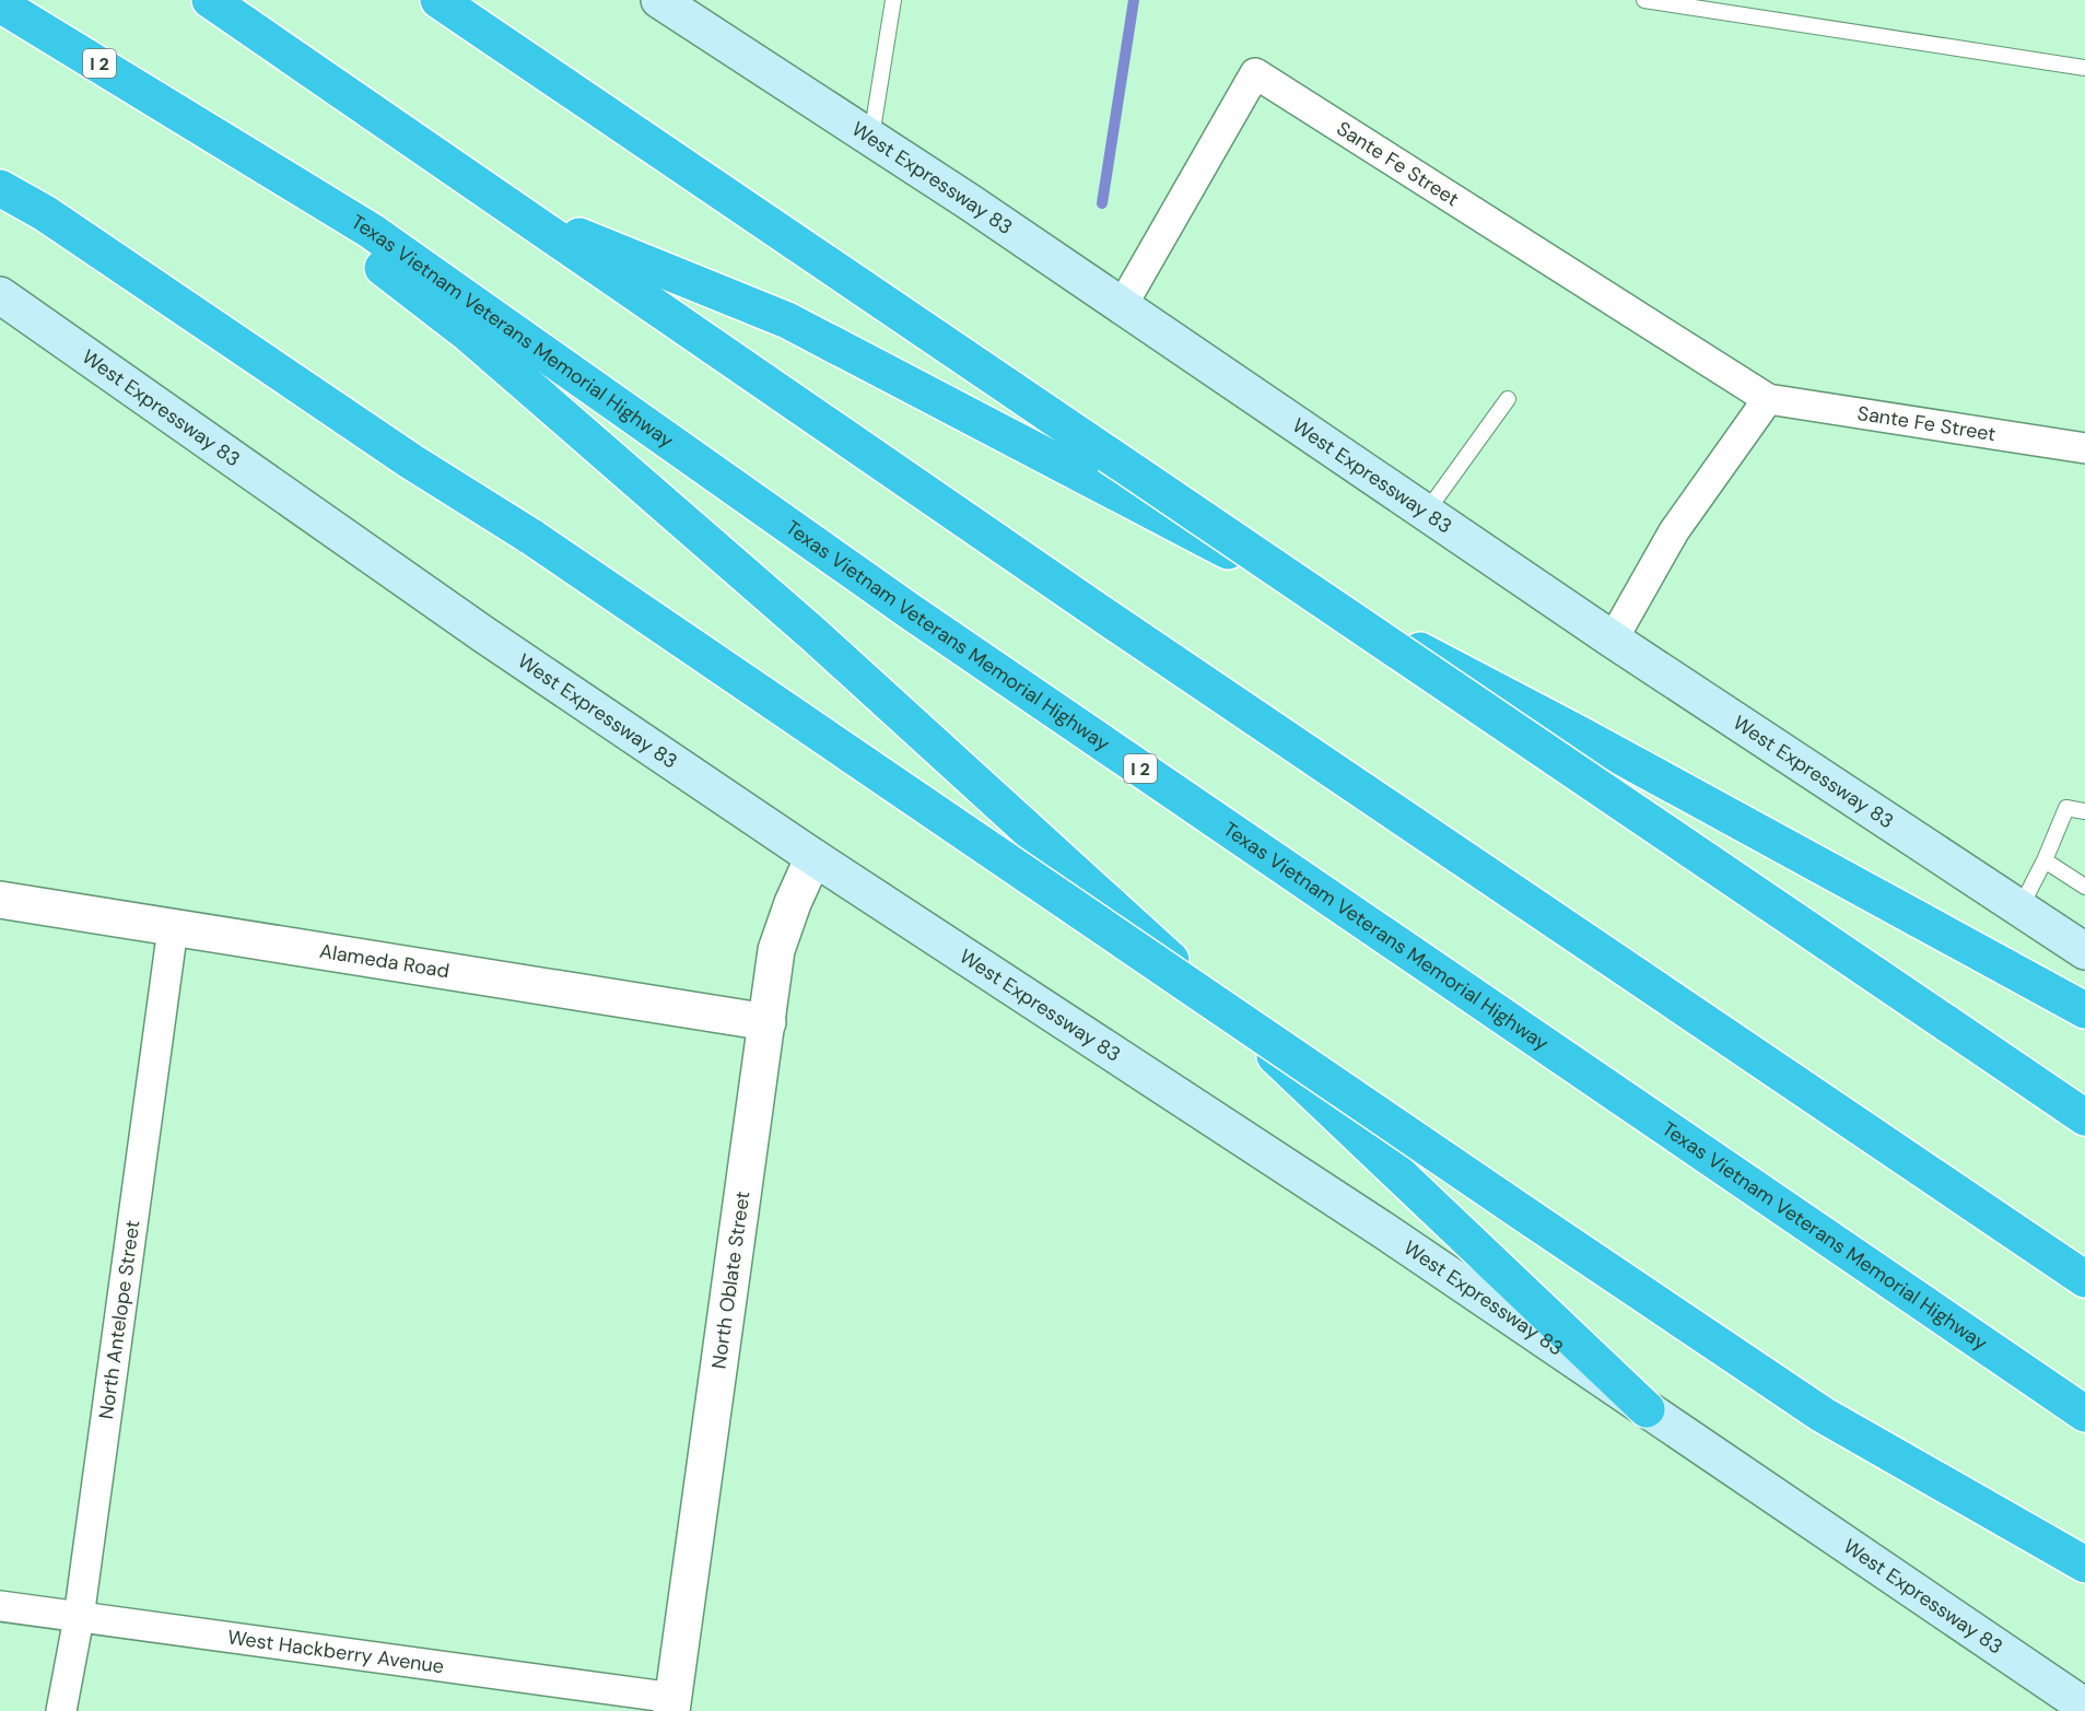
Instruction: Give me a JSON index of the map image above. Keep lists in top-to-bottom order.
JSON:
{
  "streets": {
    "highway": ["I 2", "Texas Vietnam Veterans Memorial Highway"],
    "main road": ["West Expressway 83"],
    "street": [
      "Sante Fe Street",
      "Alameda Road",
      "North Oblate Street",
      "North Antelope Street",
      "West Hackberry Avenue"
    ]
  },
  "crossings": [
    ["Sante Fe Street", "West Expressway 83"],
    ["West Expressway 83", "North Oblate Street"],
    ["Alameda Road", "North Oblate Street"],
    ["Alameda Road", "North Antelope Street"],
    ["North Oblate Street", "West Hackberry Avenue"],
    ["North Antelope Street", "West Hackberry Avenue"]
  ]
}
